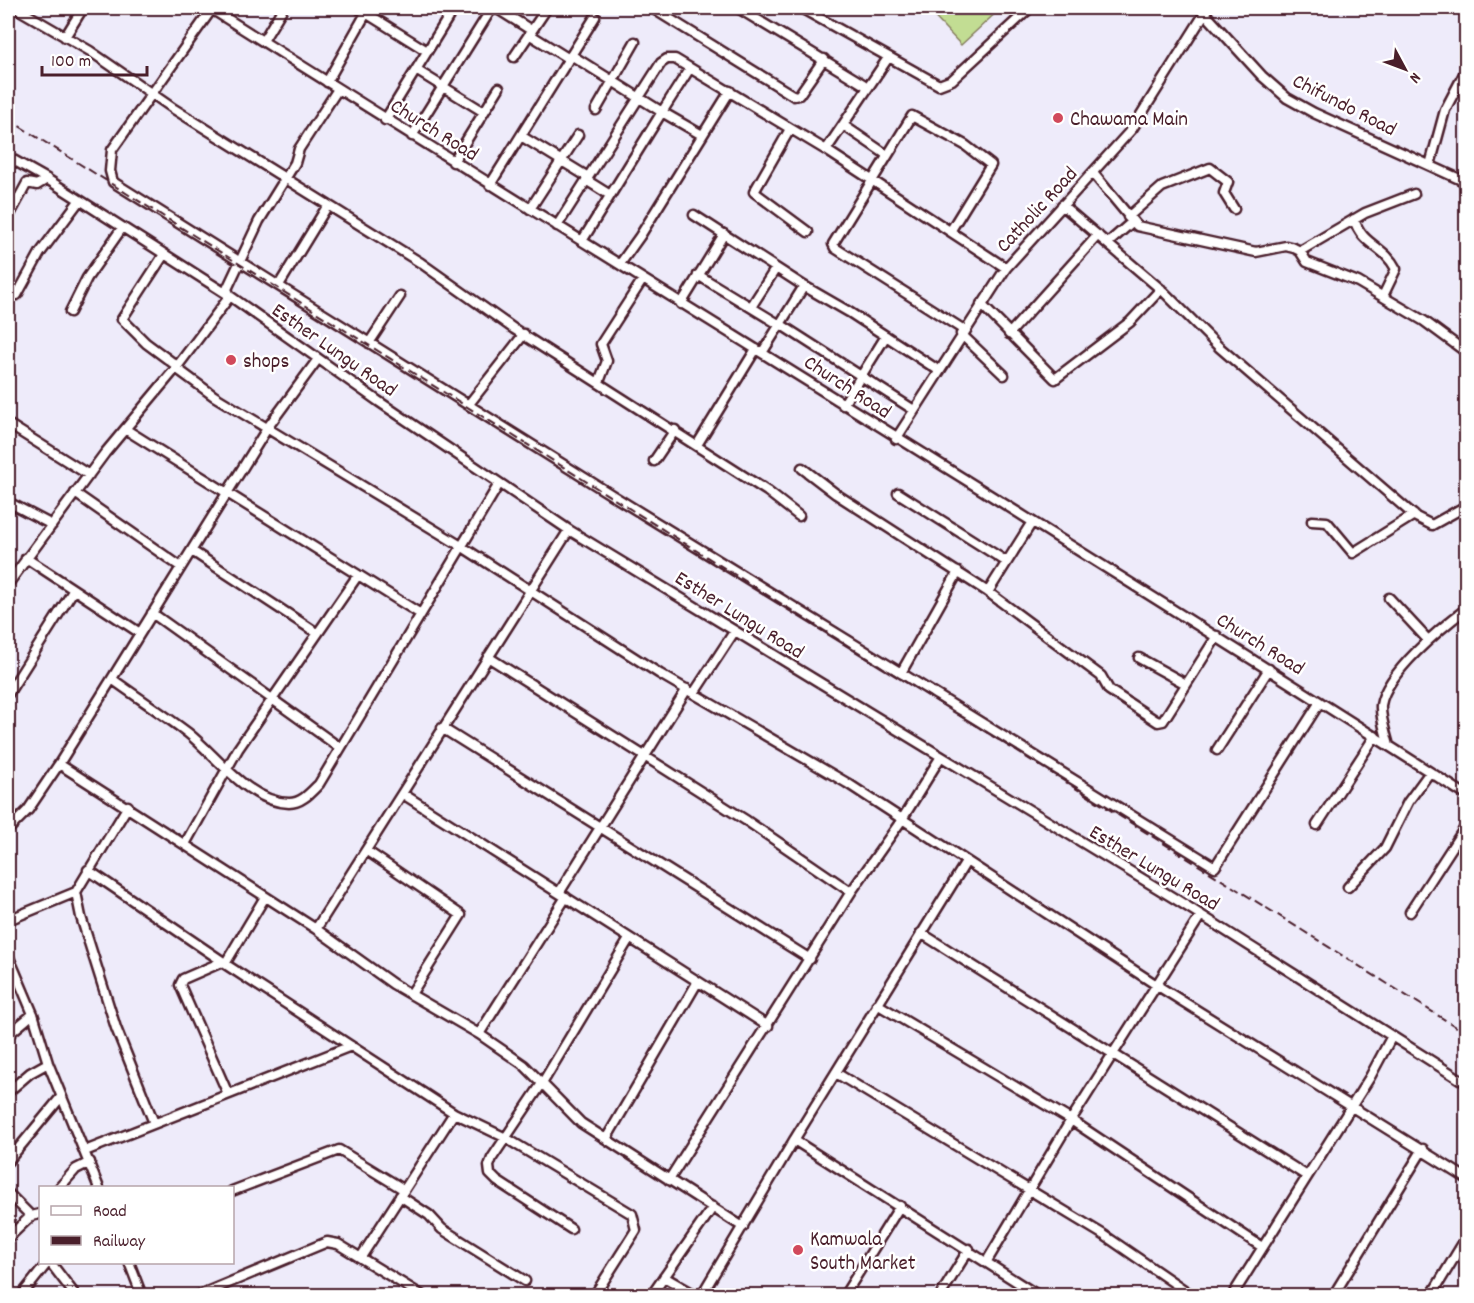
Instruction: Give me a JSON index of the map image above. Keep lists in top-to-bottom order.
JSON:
{
  "streets": {
    "street": [
      "Chifundo Road",
      "Church Road",
      "Catholic Road",
      "Esther Lungu Road"
    ]
  },
  "crossings": [
    ["Chifundo Road", "Catholic Road"],
    ["Church Road", "Catholic Road"]
  ],
  "places": ["Chawama Main", "shops", "Kamwala South Market"],
  "legend": ["Road", "Railway"],
  "scale_bar": "100 m",
  "north": "bottom right"
}
